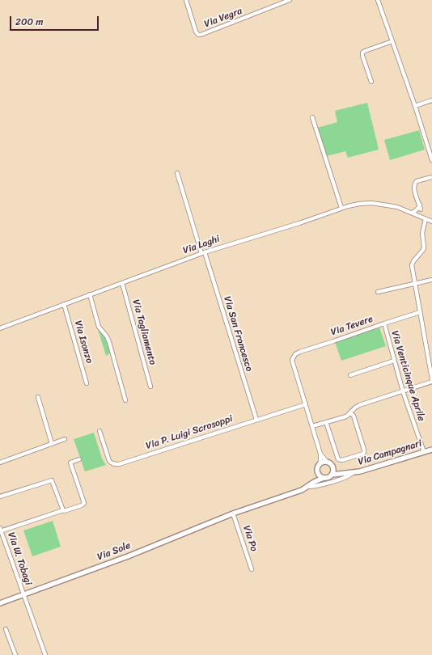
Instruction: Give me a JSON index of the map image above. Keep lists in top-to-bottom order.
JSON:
{
  "streets": {
    "main road": ["Via Campagnari", "Via Sole"],
    "street": [
      "Via Vegra",
      "Via Laghi",
      "Via Tevere",
      "Via Tagliamento",
      "Via San Francesco",
      "Via Isonzo",
      "Via Venticinque Aprile",
      "Via P. Luigi Scrosoppi",
      "Via Po",
      "Via W. Tobagi"
    ]
  },
  "crossings": [
    ["Via Laghi", "Via Tagliamento"],
    ["Via Laghi", "Via San Francesco"],
    ["Via Laghi", "Via Isonzo"],
    ["Via Tevere", "Via Venticinque Aprile"],
    ["Via Tevere", "Via P. Luigi Scrosoppi"],
    ["Via San Francesco", "Via P. Luigi Scrosoppi"],
    ["Via Venticinque Aprile", "Via Campagnari"],
    ["Via Campagnari", "Via Po"],
    ["Via Campagnari", "Via Sole"],
    ["Via Po", "Via Sole"],
    ["Via Sole", "Via W. Tobagi"]
  ],
  "scale_bar": "200 m"
}
